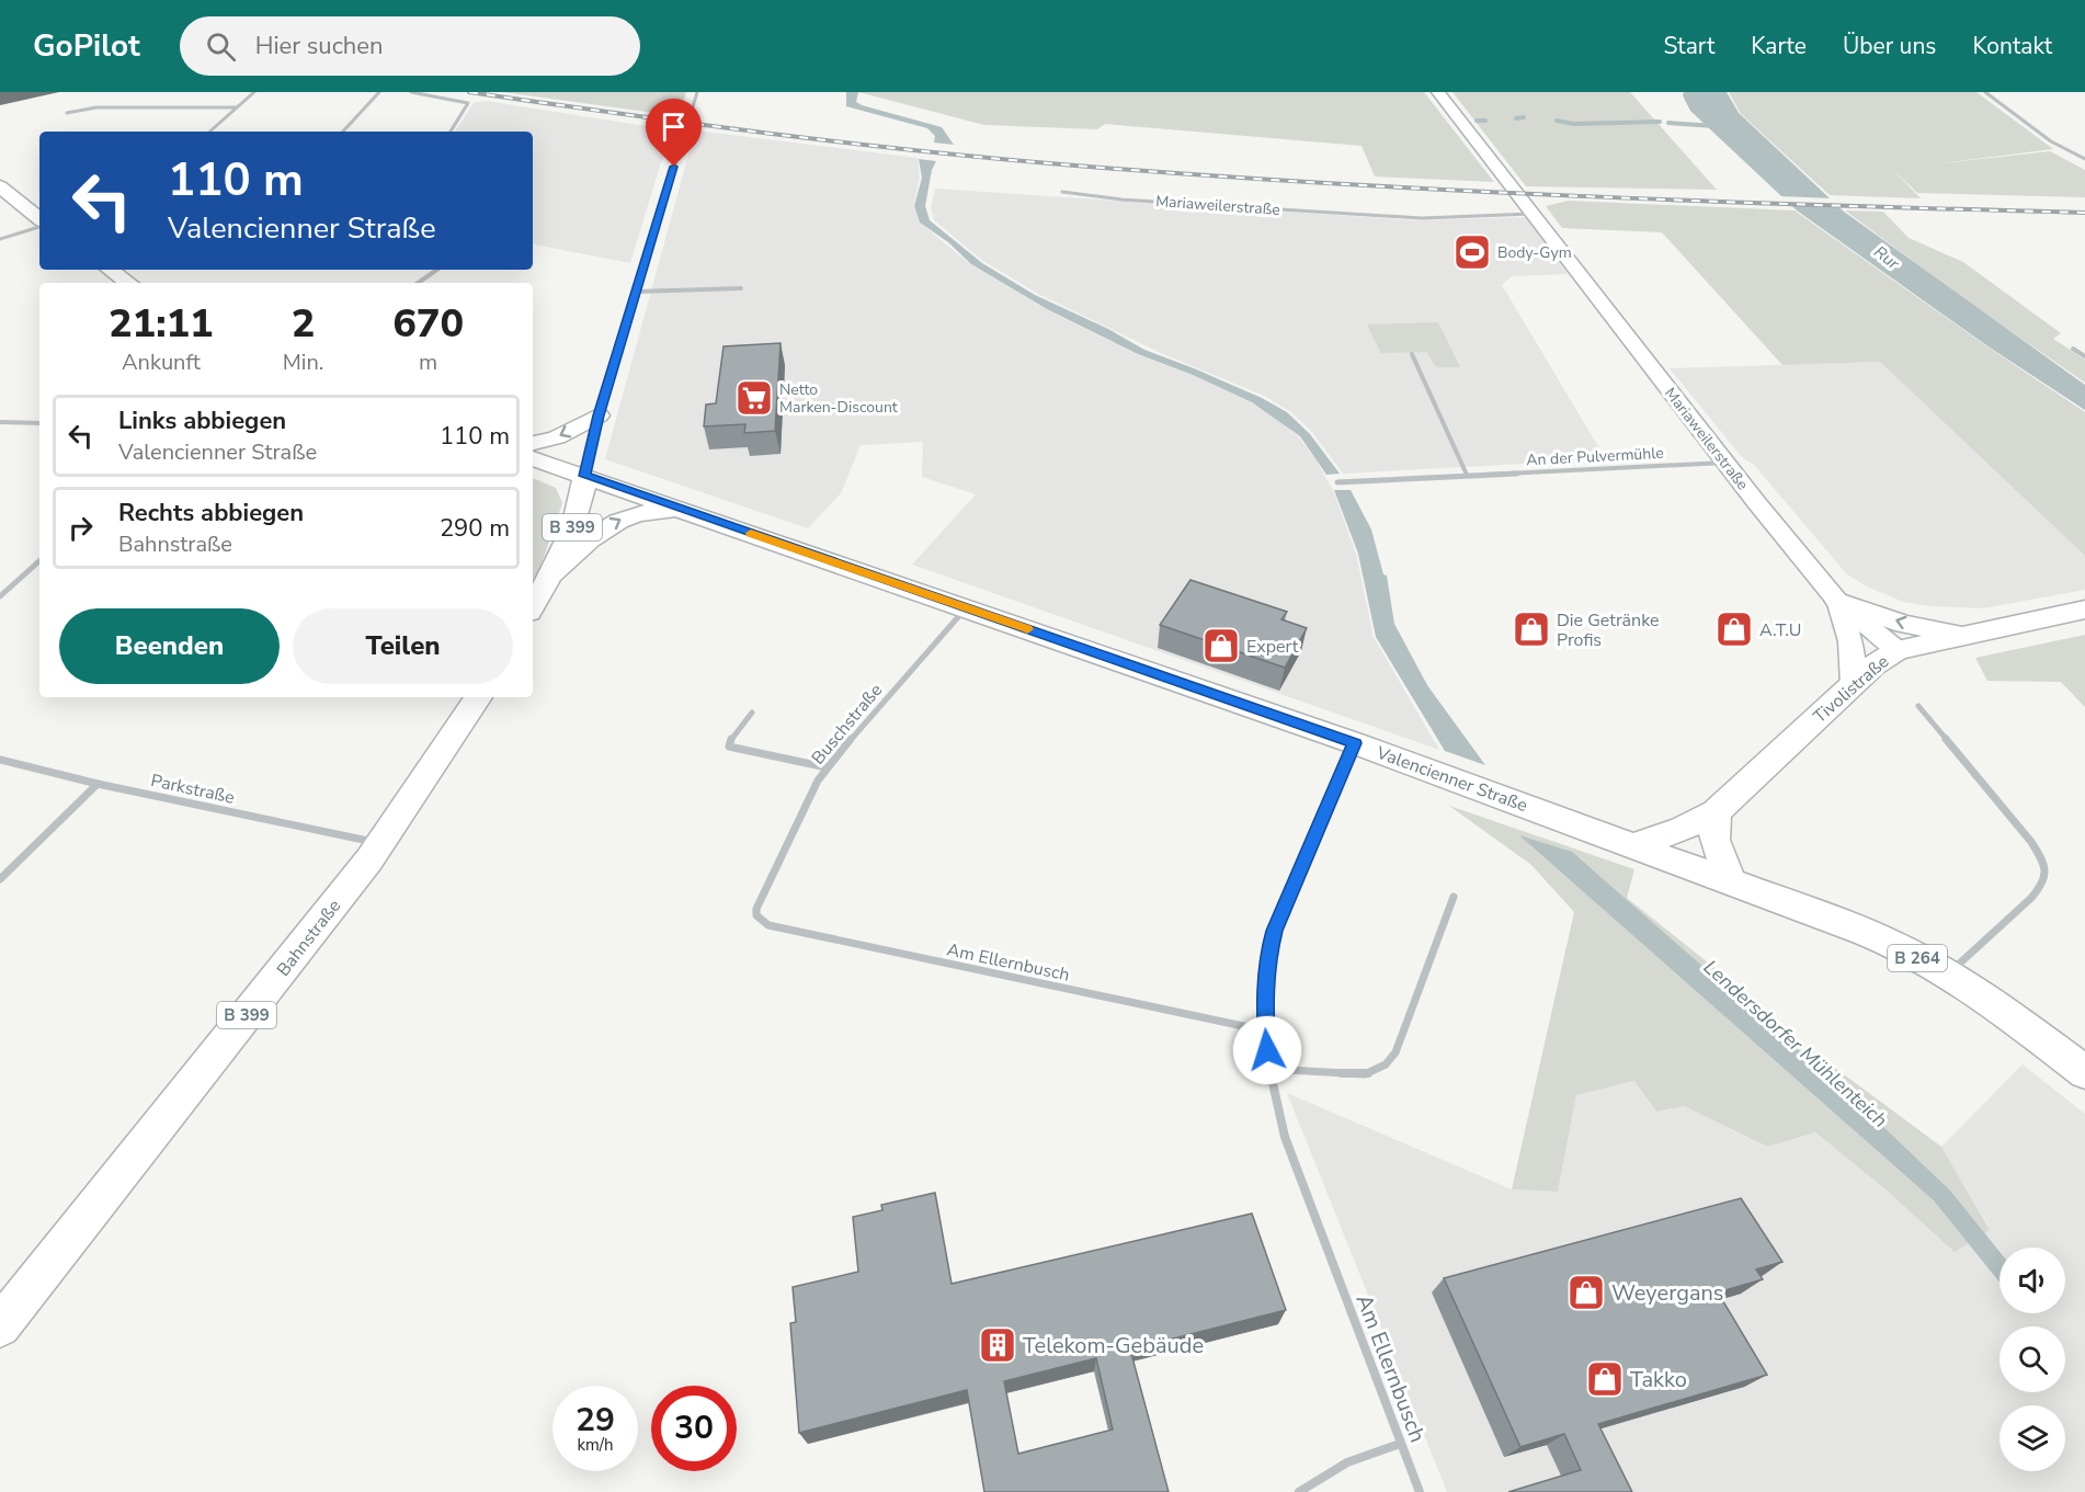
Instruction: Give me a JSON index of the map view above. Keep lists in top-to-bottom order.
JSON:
{
  "streets": {
    "main road": [
      "Mariaweilerstraße",
      "B 399",
      "Tivolistraße",
      "Valencienner Straße",
      "Bahnstraße",
      "B 264"
    ],
    "street": [
      "An der Pulvermühle",
      "Buschstraße",
      "Parkstraße",
      "Am Ellernbusch"
    ]
  },
  "crossings": [
    ["Mariaweilerstraße", "An der Pulvermühle"],
    ["Mariaweilerstraße", "Tivolistraße"],
    ["B 399", "Valencienner Straße"],
    ["Tivolistraße", "Valencienner Straße"],
    ["Buschstraße", "Valencienner Straße"],
    ["Buschstraße", "Am Ellernbusch"],
    ["Valencienner Straße", "Am Ellernbusch"],
    ["Parkstraße", "Bahnstraße"]
  ],
  "water": ["Rur", "Lendersdorfer Mühlenteich"],
  "places": {
    "sports": ["Body-Gym"],
    "supermarket": ["Netto Marken-Discount"],
    "shop": [
      "Die Getränke Profis",
      "A.T.U",
      "Expert",
      "Weyergans",
      "Takko"
    ],
    "building": ["Telekom-Gebäude"]
  },
  "page": {
    "header": "GoPilot",
    "search": "Hier suchen",
    "nav": [
      "Start",
      "Karte",
      "Über uns",
      "Kontakt"
    ],
    "turn": ["110 m", "Valencienner Straße"],
    "eta": [
      "21:11",
      "Ankunft",
      "2",
      "Min.",
      "670",
      "m"
    ],
    "list": [
      {
        "name": "Links abbiegen",
        "note": "Valencienner Straße",
        "value": "110 m"
      },
      {
        "name": "Rechts abbiegen",
        "note": "Bahnstraße",
        "value": "290 m"
      }
    ],
    "buttons": ["Beenden", "Teilen"],
    "speed": "29 km/h",
    "limit": "30"
  }
}
